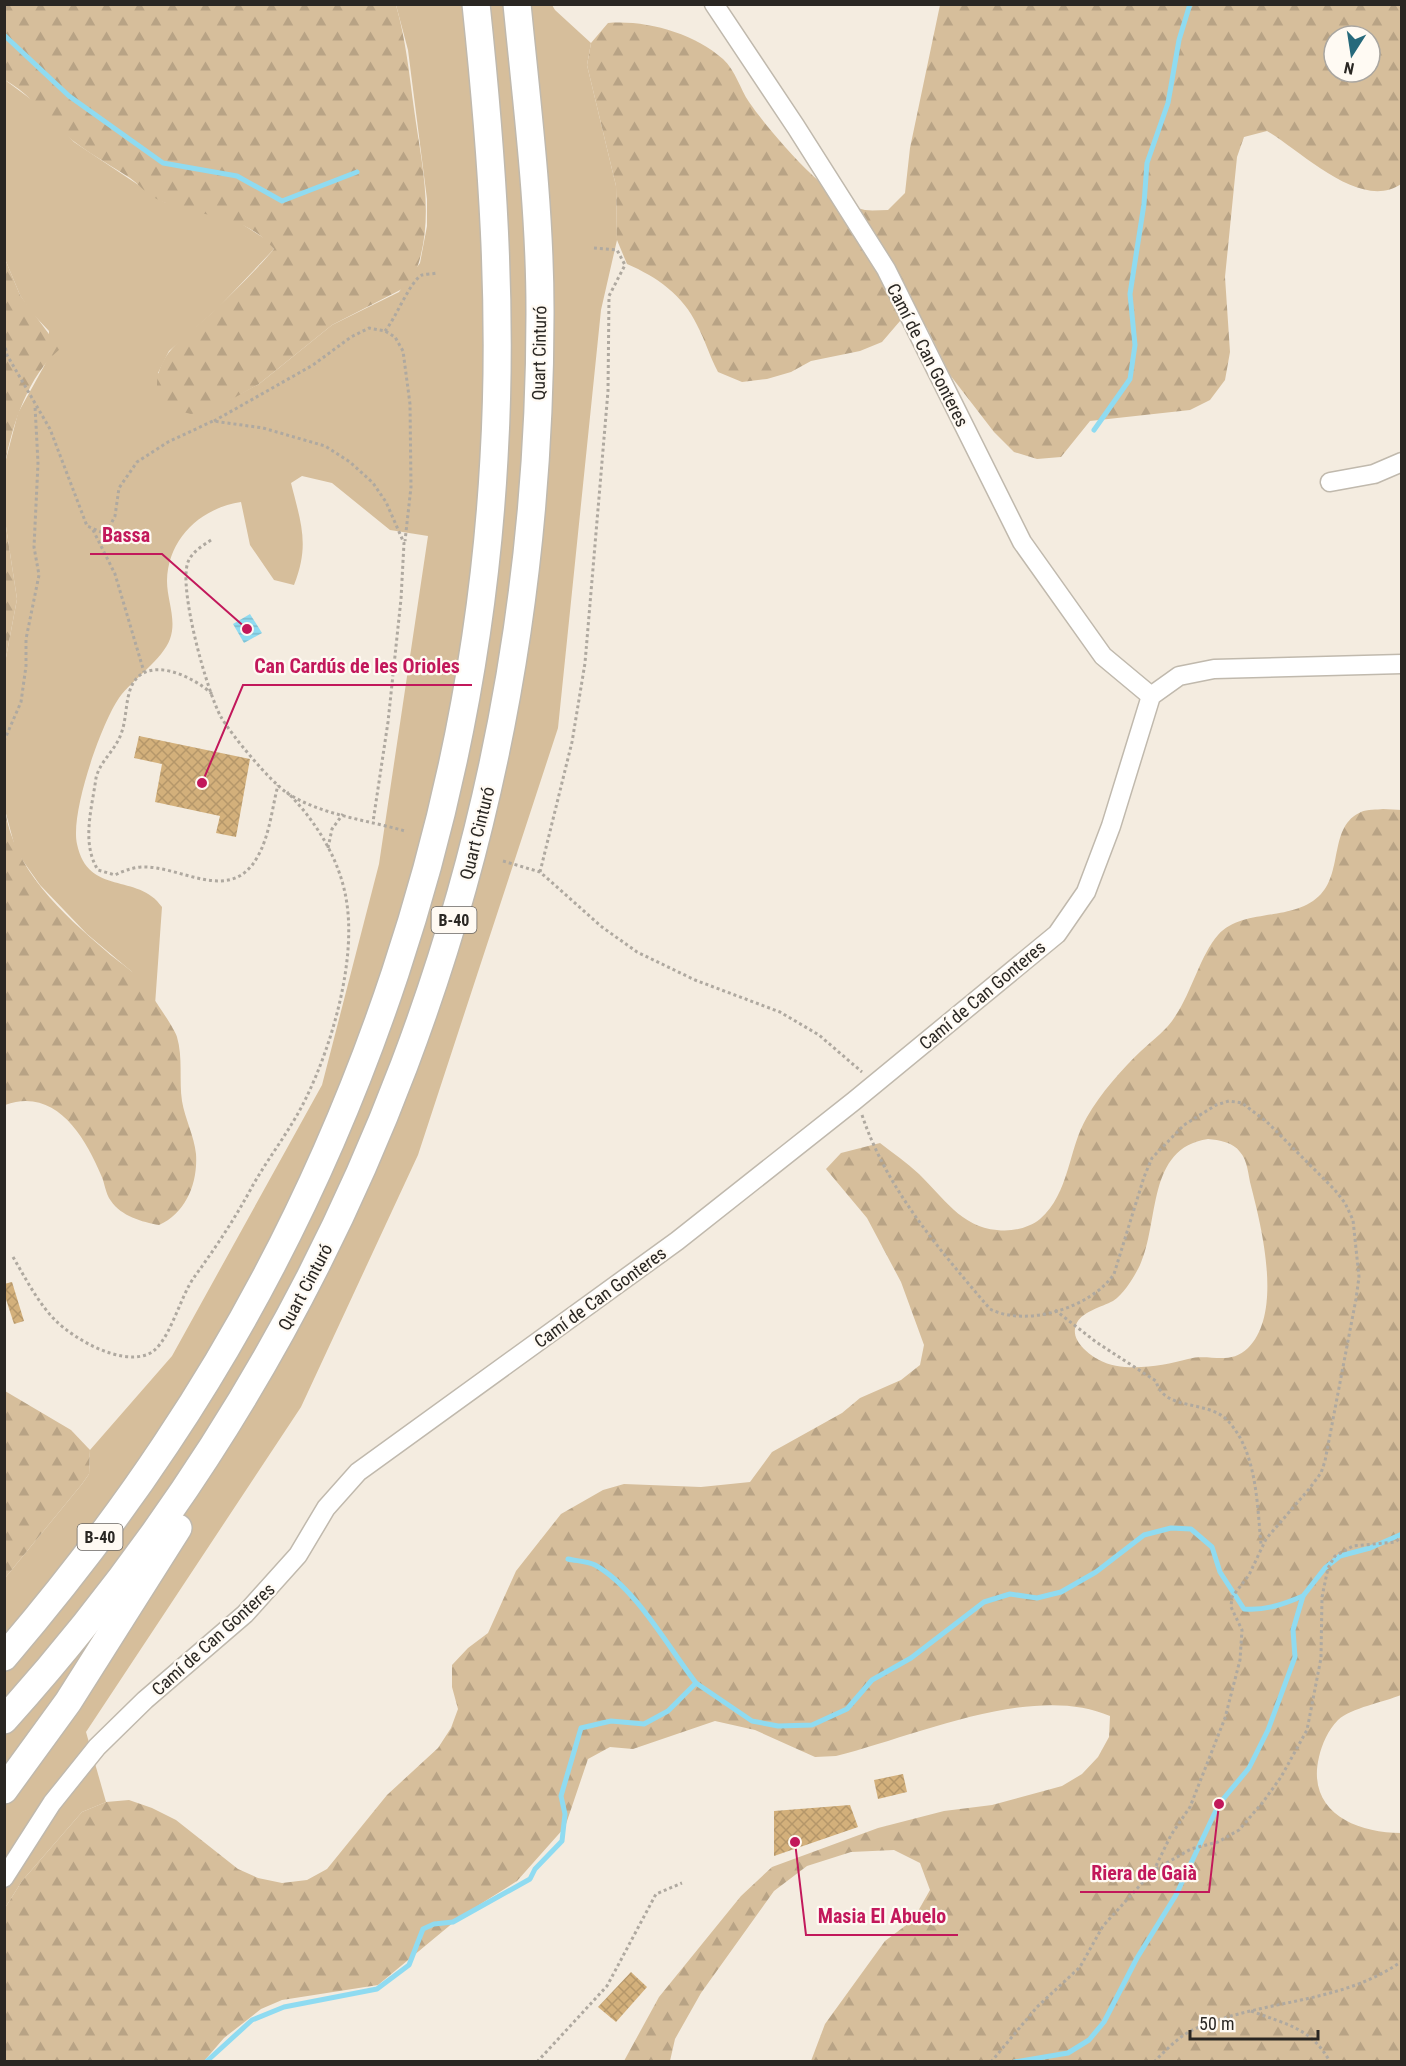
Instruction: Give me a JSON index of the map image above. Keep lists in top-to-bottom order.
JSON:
{
  "streets": {
    "highway": ["Quart Cinturó", "B-40"],
    "street": ["Camí de Can Gonteres"]
  },
  "places": [
    "Bassa",
    "Can Cardús de les Orioles",
    "Riera de Gaià",
    "Masia El Abuelo"
  ],
  "scale_bar": "50 m",
  "north": "bottom"
}
